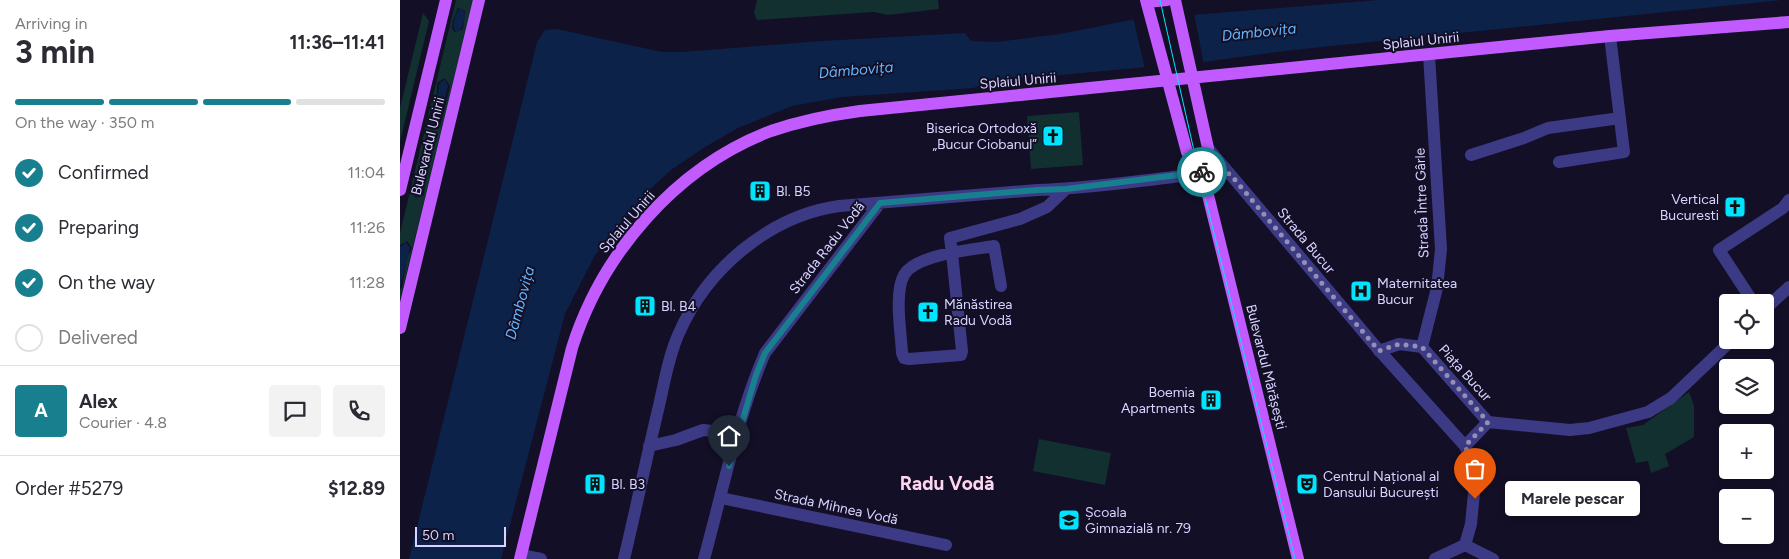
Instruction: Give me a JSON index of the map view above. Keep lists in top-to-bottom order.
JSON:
{
  "streets": {
    "main road": ["Splaiul Unirii", "Bulevardul Unirii", "Bulevardul Mărășești"],
    "street": [
      "Strada Între Gârle",
      "Strada Bucur",
      "Strada Radu Vodă",
      "Piața Bucur",
      "Strada Mihnea Vodă"
    ]
  },
  "crossings": [
    ["Splaiul Unirii", "Strada Între Gârle"],
    ["Splaiul Unirii", "Bulevardul Mărășești"],
    ["Strada Între Gârle", "Piața Bucur"],
    ["Strada Bucur", "Bulevardul Mărășești"],
    ["Strada Bucur", "Piața Bucur"],
    ["Strada Radu Vodă", "Bulevardul Mărășești"],
    ["Strada Radu Vodă", "Strada Mihnea Vodă"]
  ],
  "districts": ["Radu Vodă"],
  "water": ["Dâmbovița"],
  "places": {
    "church": ["Biserica Ortodoxă „Bucur Ciobanul”", "Vertical Bucuresti", "Mănăstirea Radu Vodă"],
    "building": [
      "Bl. B5",
      "Bl. B4",
      "Boemia Apartments",
      "Bl. B3"
    ],
    "hospital": ["Maternitatea Bucur"],
    "theatre": ["Centrul Național al Dansului București"],
    "other": ["Marele pescar"],
    "school or university": ["Școala Gimnazială nr. 79"]
  },
  "scale_bar": "50 m",
  "page": {
    "heading": ["3 min", "Arriving in", "11:36–11:41"],
    "panel": [
      "Alex",
      "Courier · 4.8",
      "Order #5279",
      "$12.89"
    ],
    "bar": "On the way · 350 m",
    "list": [
      ["Confirmed", "11:04"],
      ["Preparing", "11:26"],
      ["On the way", "11:28"],
      "Delivered"
    ],
    "map_buttons": ["+", "−"],
    "round": "A",
    "bubble": "Marele pescar",
    "scale": "50 m"
  }
}
